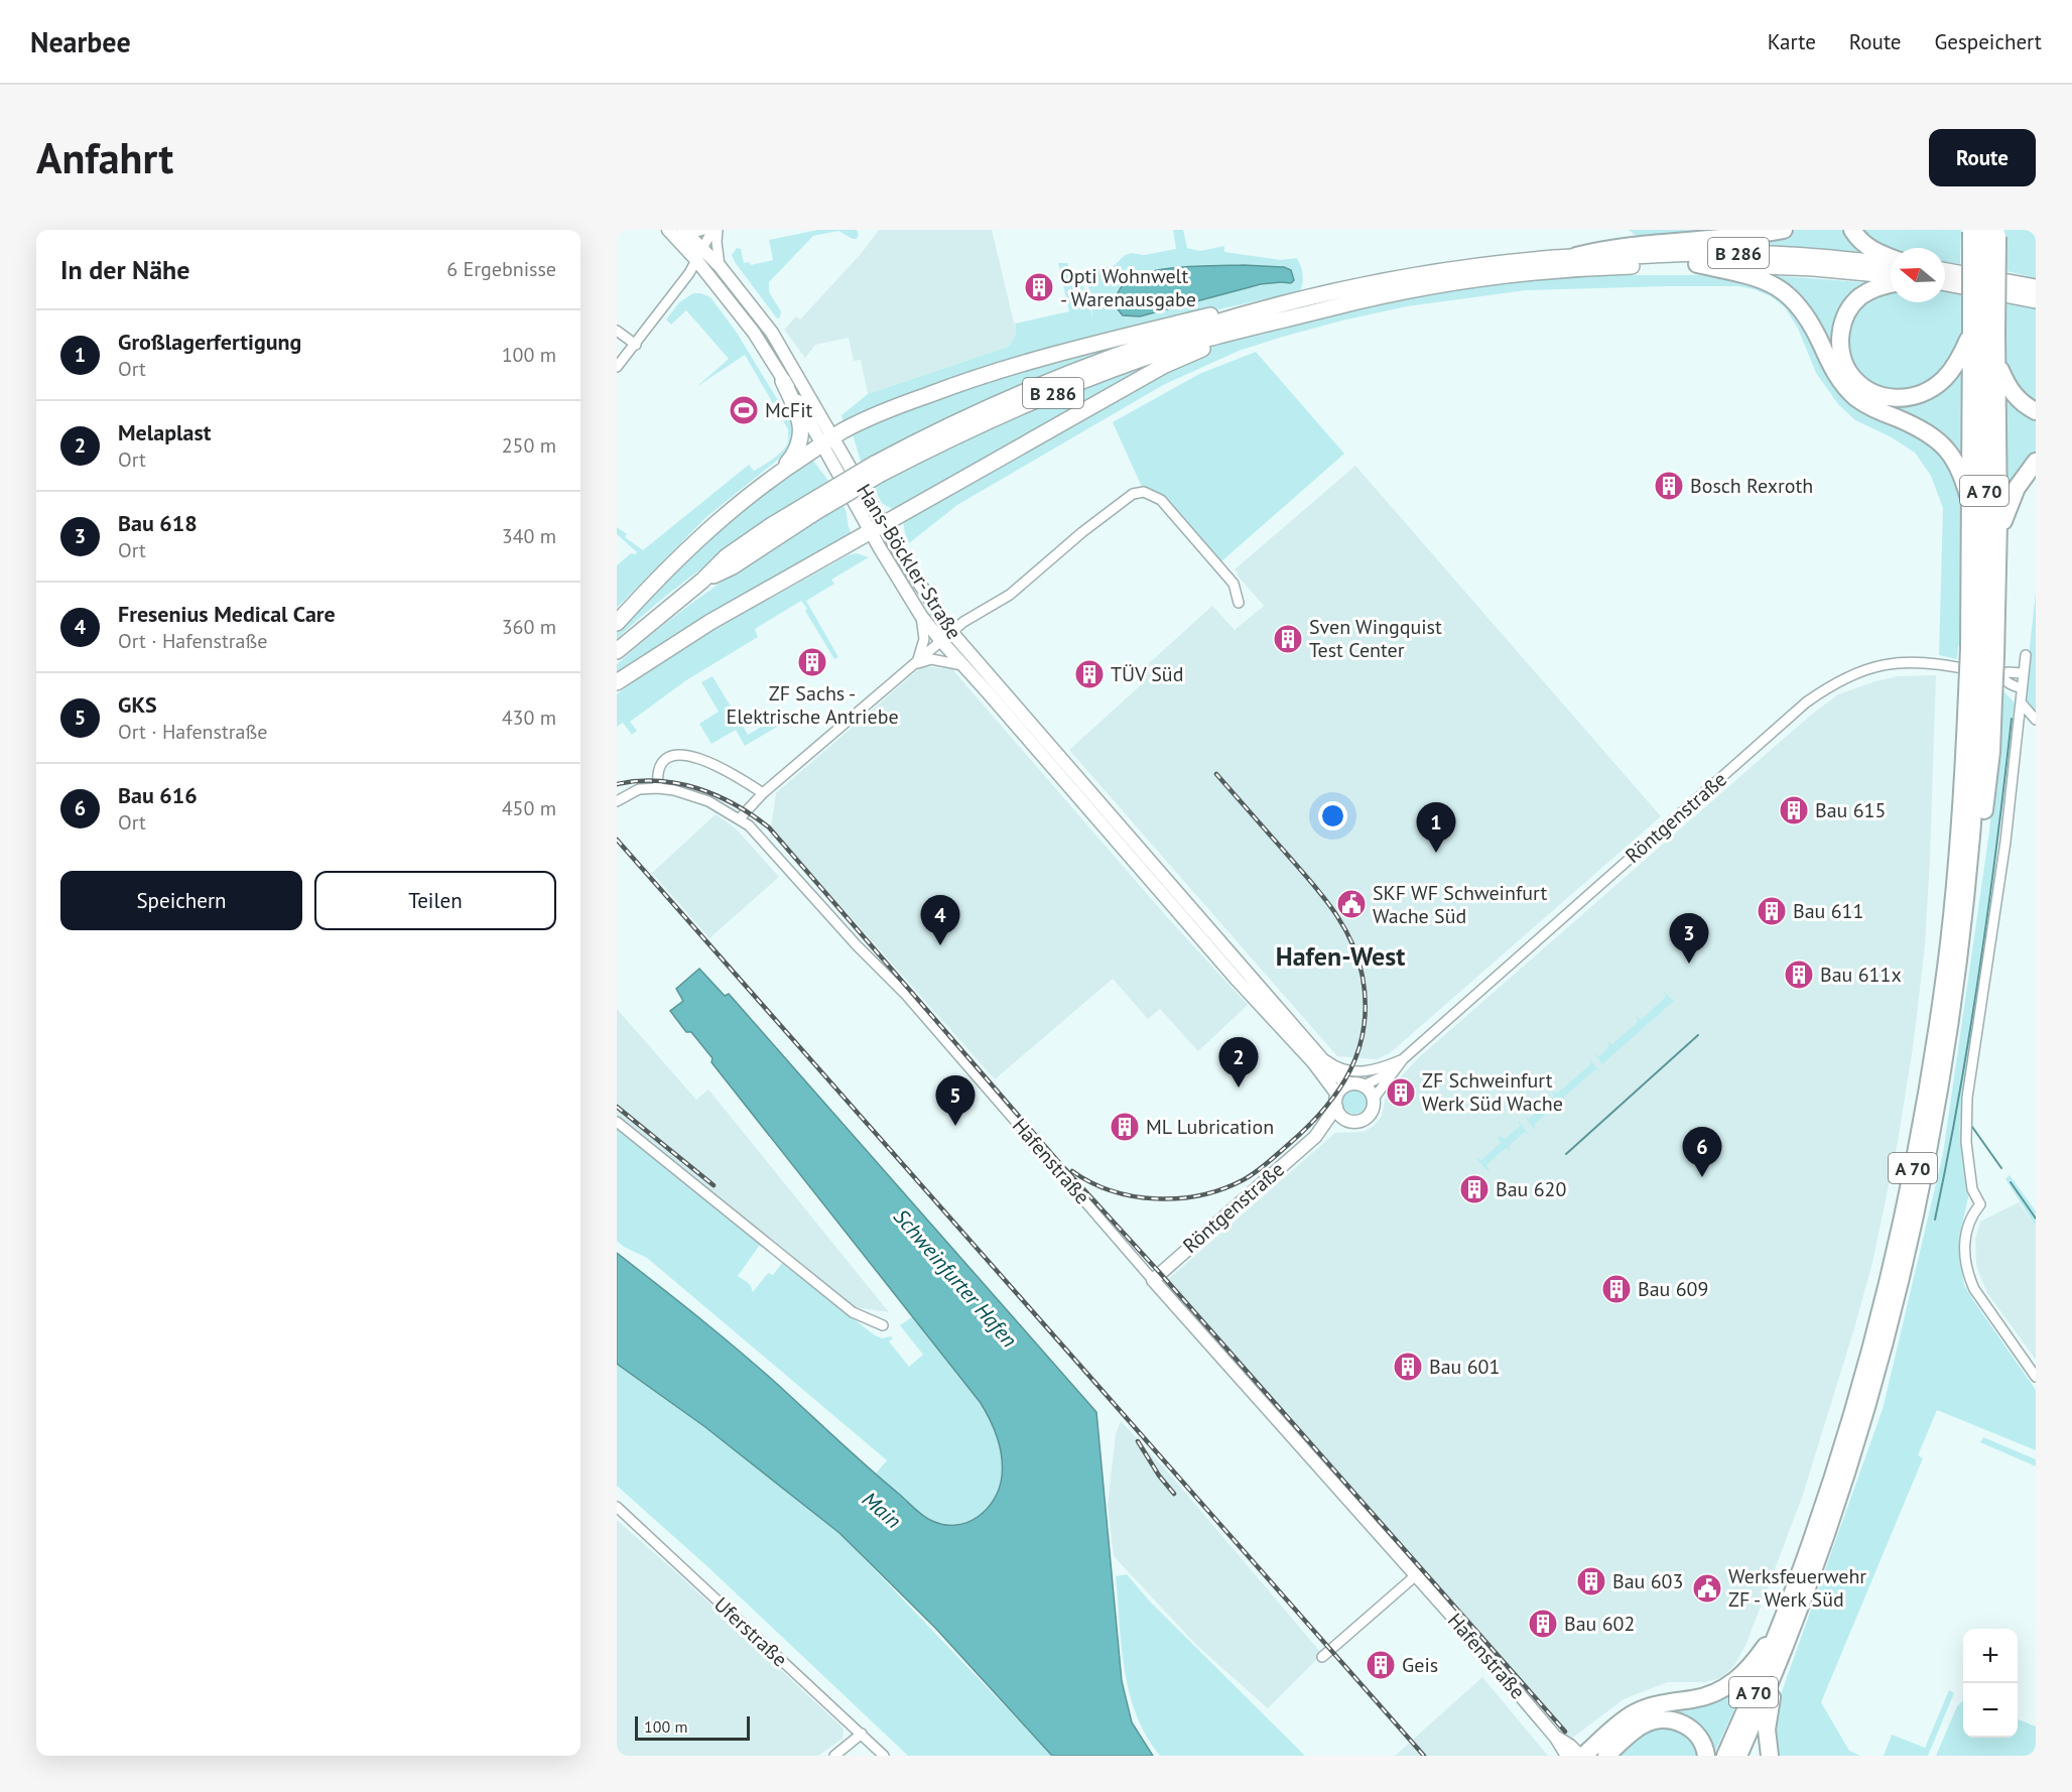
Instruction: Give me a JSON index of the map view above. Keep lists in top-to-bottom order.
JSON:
{
  "streets": {
    "highway": ["B 286", "A 70"],
    "street": [
      "Hans-Böckler-Straße",
      "Röntgenstraße",
      "Hafenstraße",
      "Uferstraße"
    ]
  },
  "crossings": [
    ["B 286", "Hans-Böckler-Straße"],
    ["Hans-Böckler-Straße", "Röntgenstraße"],
    ["Röntgenstraße", "Hafenstraße"]
  ],
  "districts": ["Hafen-West"],
  "water": ["Schweinfurter Hafen", "Main"],
  "places": {
    "building": [
      "Opti Wohnwelt - Warenausgabe",
      "Bosch Rexroth",
      "Sven Wingquist Test Center",
      "ZF Sachs - Elektrische Antriebe",
      "TÜV Süd",
      "Bau 615",
      "Bau 611",
      "Bau 611x",
      "ZF Schweinfurt Werk Süd Wache",
      "ML Lubrication",
      "Bau 620",
      "Bau 609",
      "Bau 601",
      "Bau 603",
      "Bau 602",
      "Geis"
    ],
    "sports": ["McFit"],
    "public building": ["SKF WF Schweinfurt Wache Süd", "Werksfeuerwehr ZF - Werk Süd"]
  },
  "scale_bar": "100 m",
  "north": "left",
  "page": {
    "header": "Nearbee",
    "nav": ["Karte", "Route", "Gespeichert"],
    "buttons": [
      "Route",
      ["Speichern", "Teilen"]
    ],
    "title": "Anfahrt",
    "heading": ["In der Nähe", "6 Ergebnisse"],
    "list": [
      {
        "mark": "1",
        "name": "Großlagerfertigung",
        "note": "Ort",
        "value": "100 m"
      },
      {
        "mark": "2",
        "name": "Melaplast",
        "note": "Ort",
        "value": "250 m"
      },
      {
        "mark": "3",
        "name": "Bau 618",
        "note": "Ort",
        "value": "340 m"
      },
      {
        "mark": "4",
        "name": "Fresenius Medical Care",
        "note": "Ort · Hafenstraße",
        "value": "360 m"
      },
      {
        "mark": "5",
        "name": "GKS",
        "note": "Ort · Hafenstraße",
        "value": "430 m"
      },
      {
        "mark": "6",
        "name": "Bau 616",
        "note": "Ort",
        "value": "450 m"
      }
    ],
    "pins": [
      "1",
      "4",
      "3",
      "2",
      "5",
      "6"
    ],
    "map_buttons": ["+", "−"],
    "scale": "100 m"
  }
}
